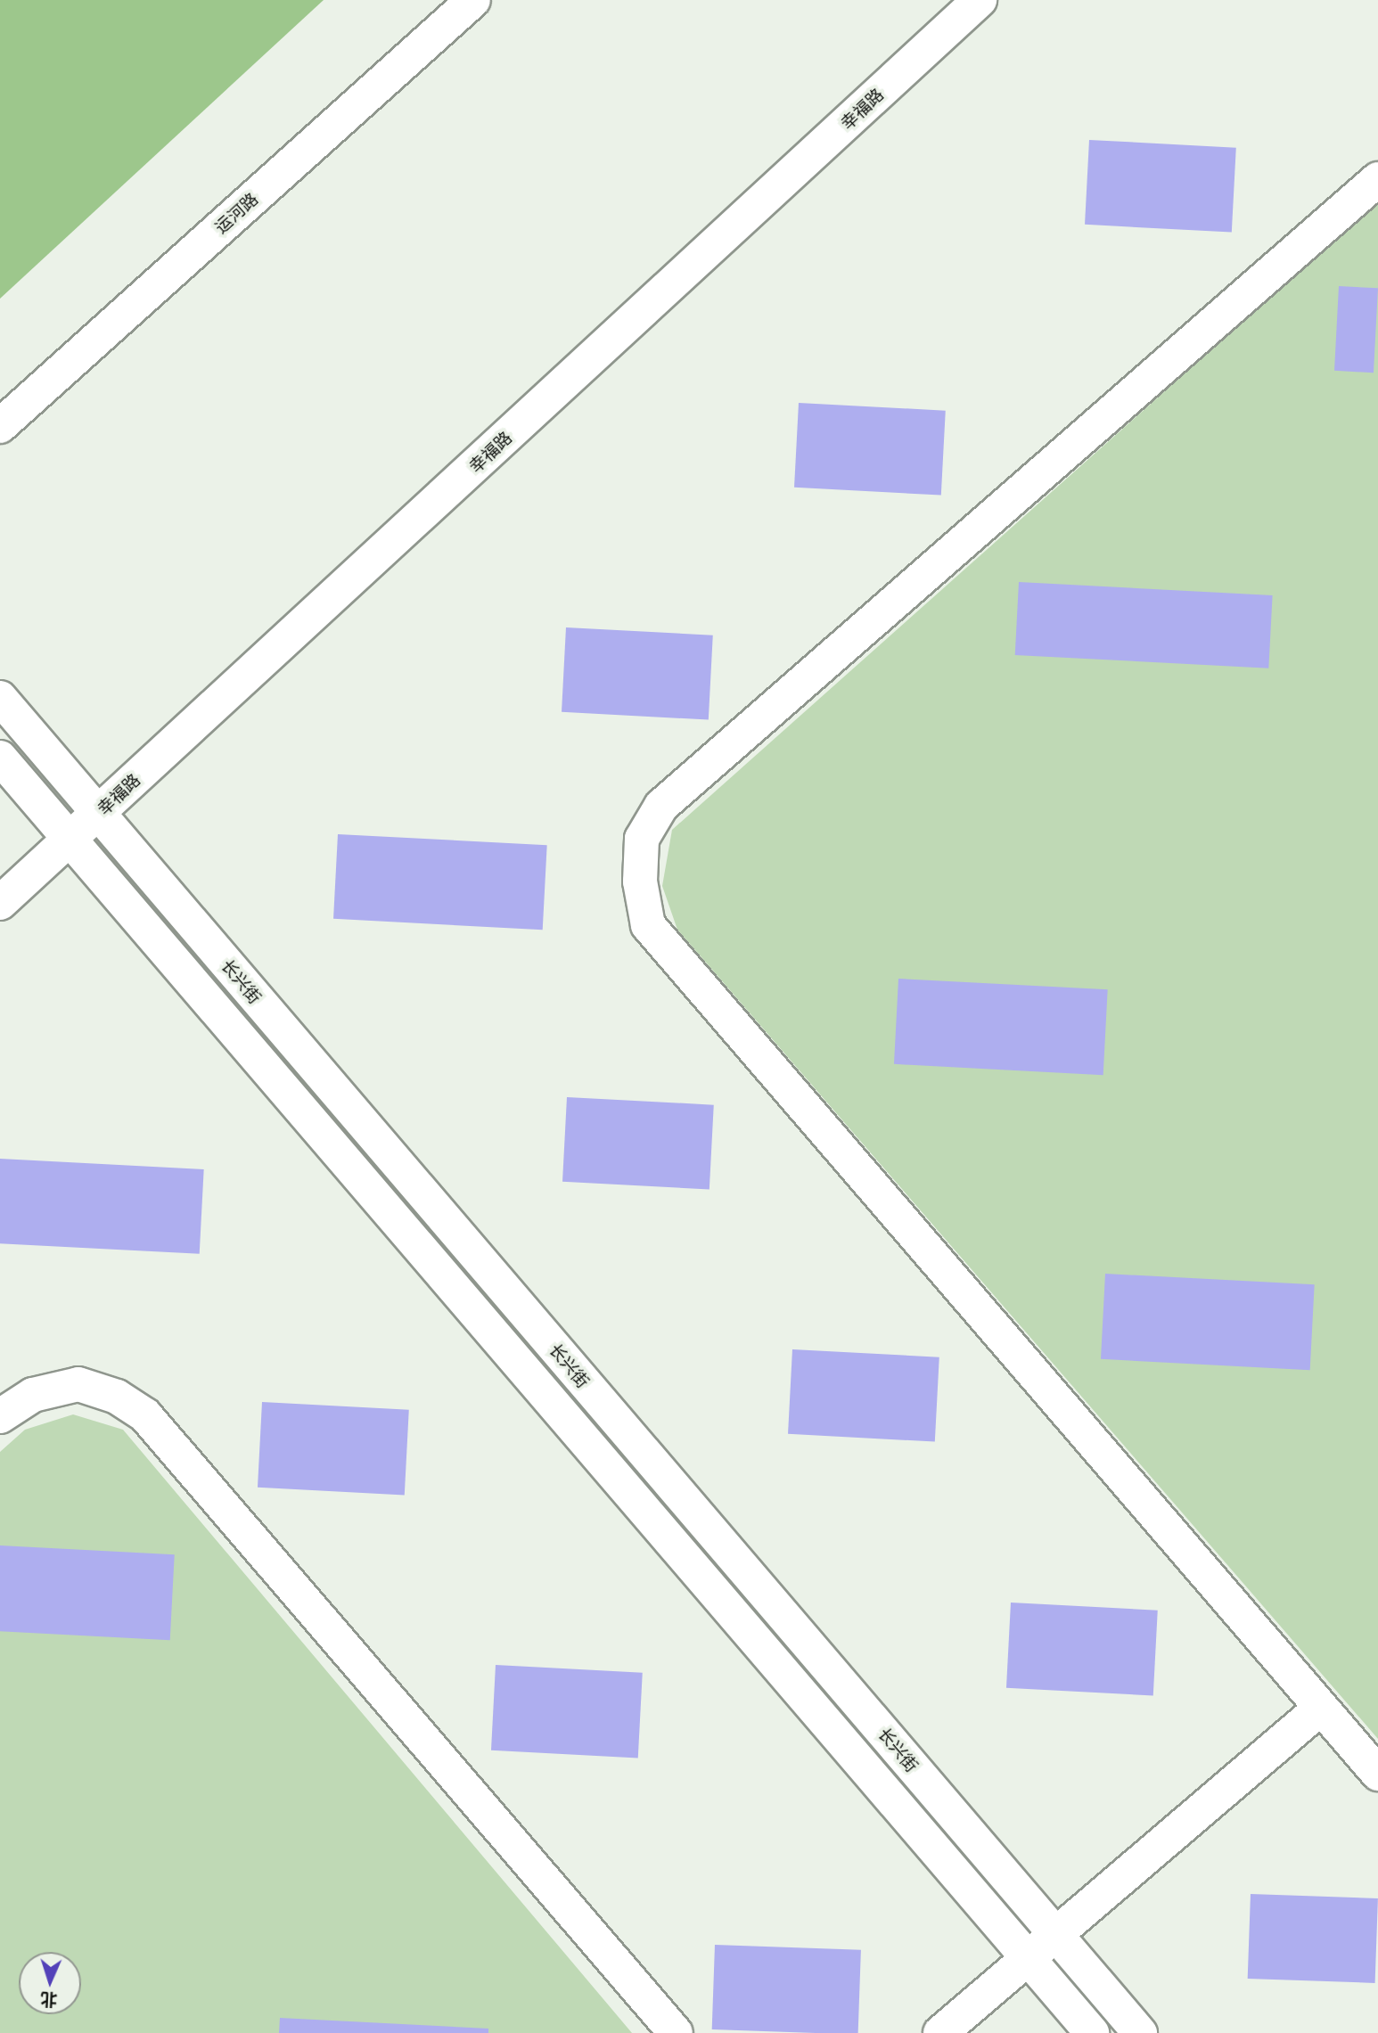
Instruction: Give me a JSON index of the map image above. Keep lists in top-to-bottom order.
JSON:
{
  "streets": {
    "street": ["幸福路", "运河路", "长兴街"]
  },
  "crossings": [
    ["幸福路", "长兴街"]
  ],
  "north": "bottom"
}
